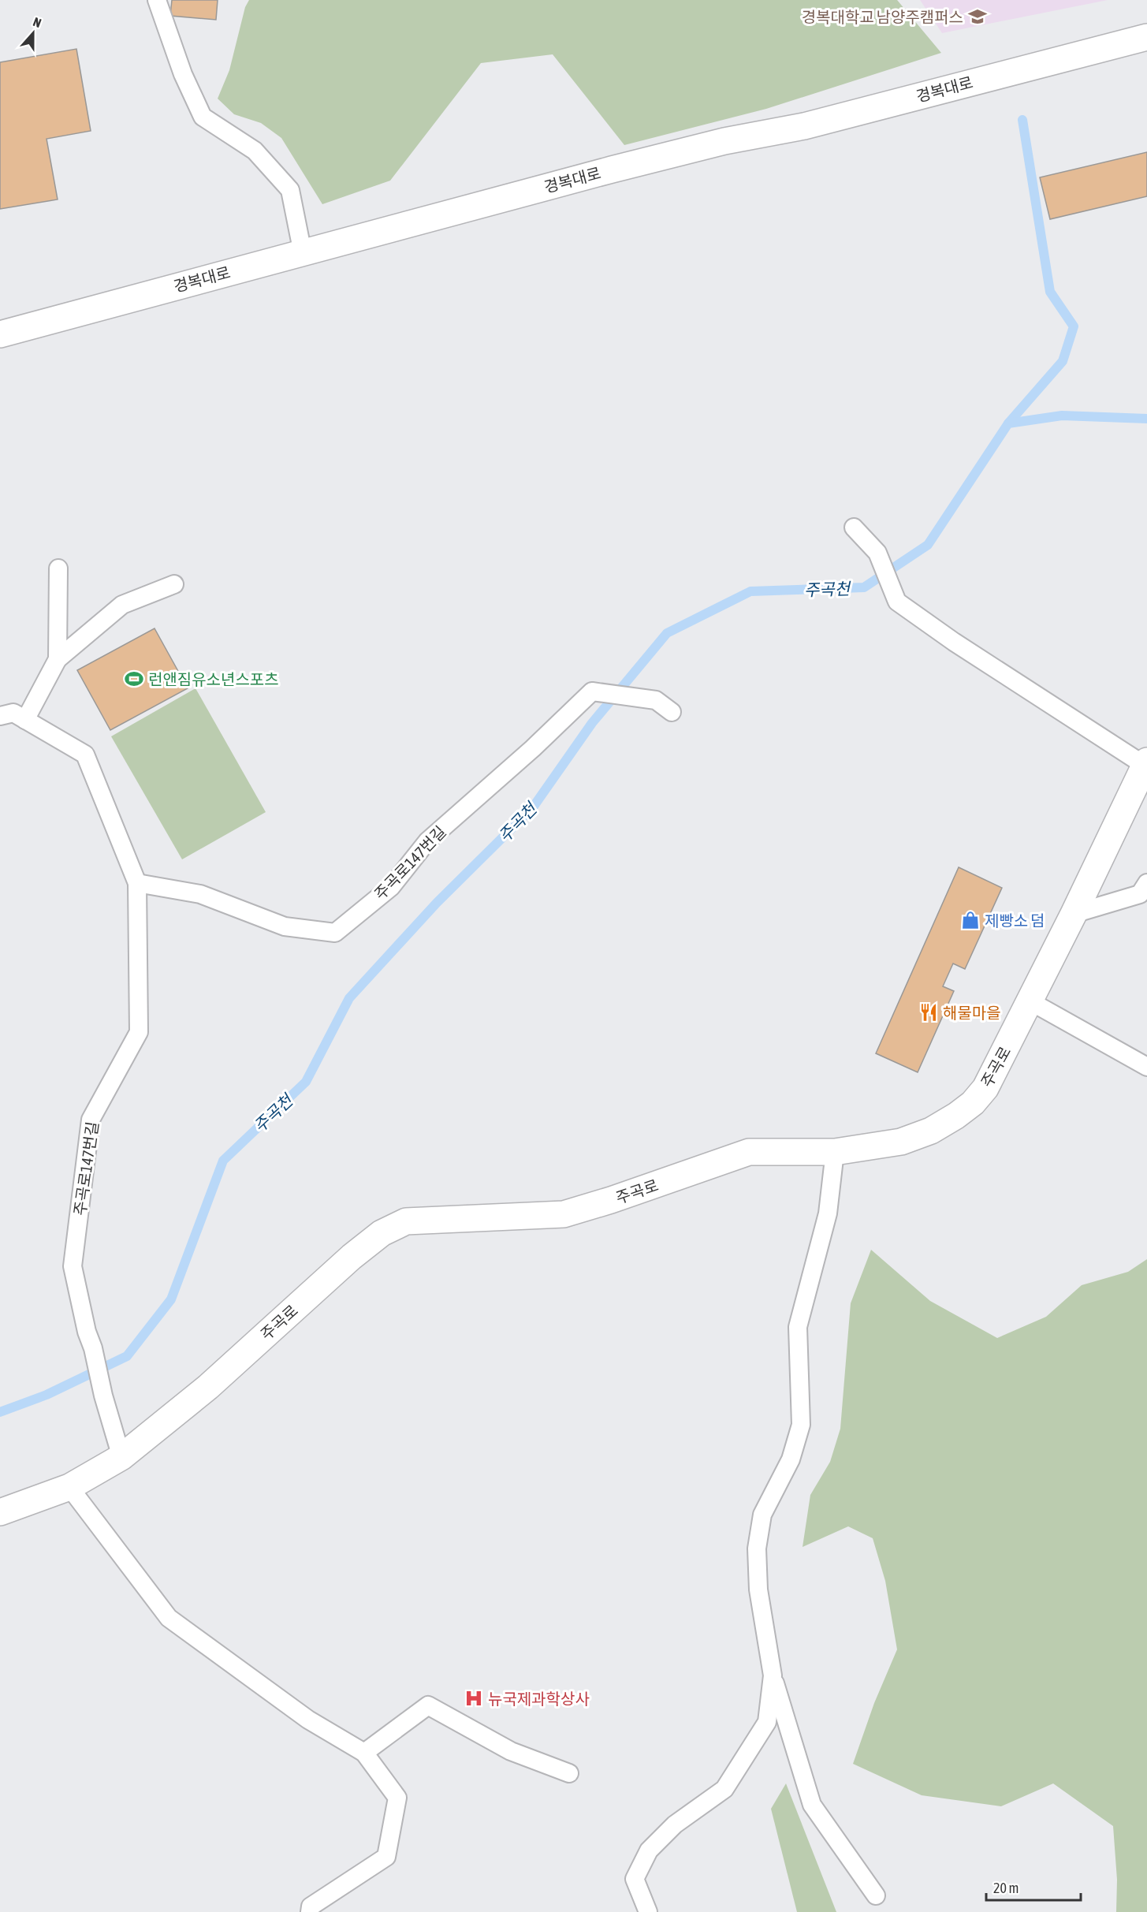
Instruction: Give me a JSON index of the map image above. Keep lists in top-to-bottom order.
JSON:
{
  "streets": {
    "street": ["경복대로", "주곡로"],
    "lane": ["주곡로147번길"]
  },
  "crossings": [
    ["주곡로147번길", "주곡로"]
  ],
  "water": ["주곡천"],
  "places": {
    "school or university": ["경복대학교 남양주캠퍼스"],
    "sports": ["런앤짐유소년스포츠"],
    "shop": ["제빵소 덤"],
    "restaurant": ["해물마을"],
    "hospital": ["뉴국제과학상사"]
  },
  "scale_bar": "20 m",
  "north": "top"
}
